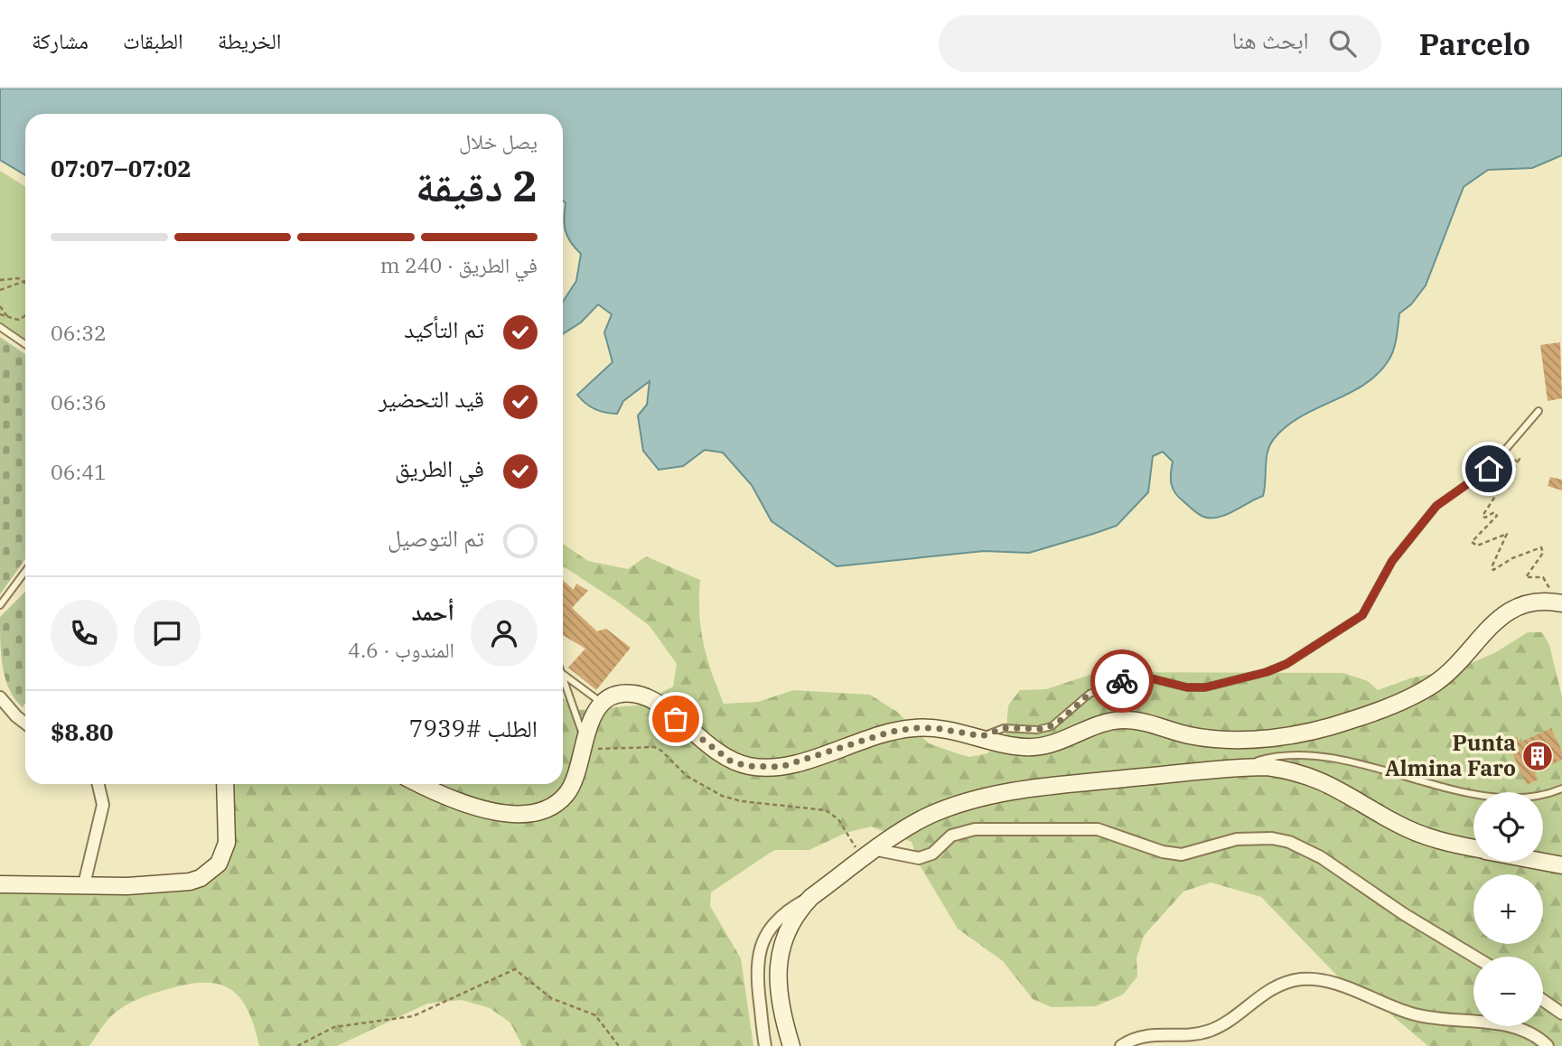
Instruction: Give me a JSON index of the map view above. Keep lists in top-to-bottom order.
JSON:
{
  "places": {
    "building": ["Punta Almina Faro"]
  },
  "page": {
    "header": "Parcelo",
    "search": "ابحث هنا",
    "nav": ["الخريطة", "الطبقات", "مشاركة"],
    "heading": ["2 دقيقة", "يصل خلال", "07:02–07:07"],
    "panel": [
      "أحمد",
      "المندوب · 4.6",
      "الطلب #7939",
      "$8.80"
    ],
    "bar": "في الطريق · 240 m",
    "list": [
      ["تم التأكيد", "06:32"],
      ["قيد التحضير", "06:36"],
      ["في الطريق", "06:41"],
      "تم التوصيل"
    ],
    "map_buttons": ["+", "−"]
  }
}
